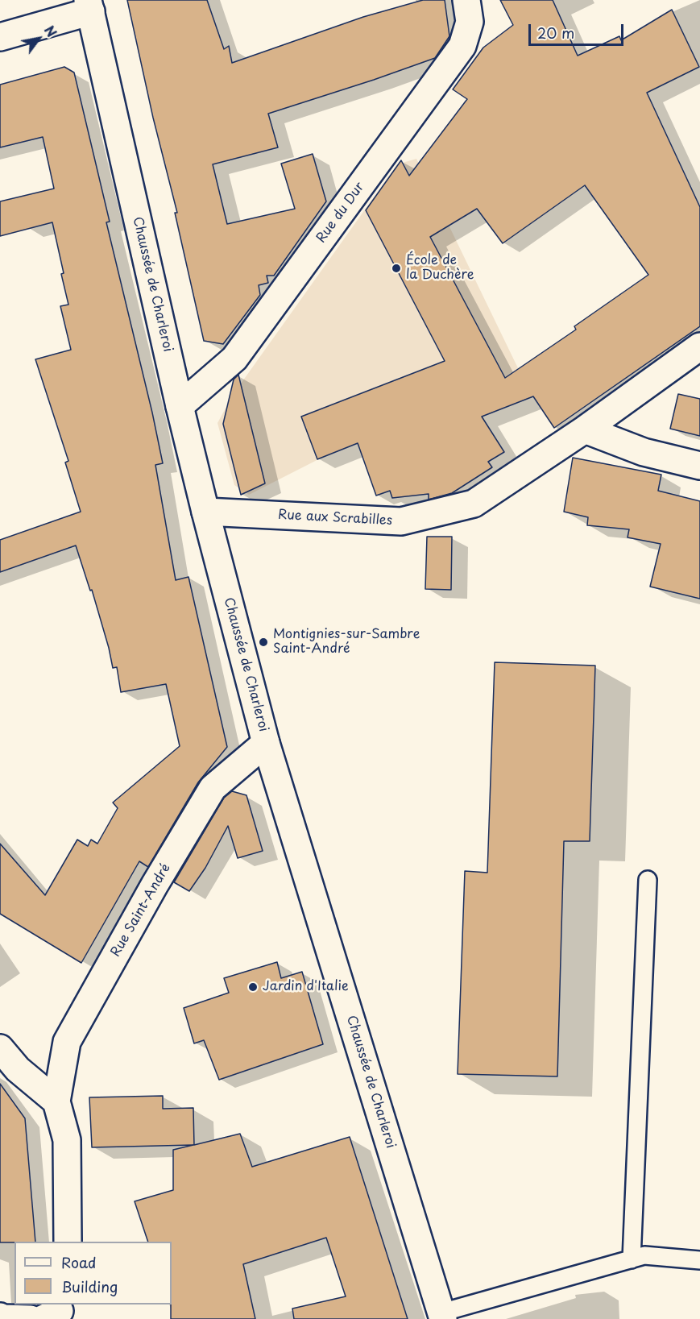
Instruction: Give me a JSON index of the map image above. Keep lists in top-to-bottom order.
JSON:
{
  "streets": {
    "street": [
      "Rue du Dur",
      "Chaussée de Charleroi",
      "Rue aux Scrabilles",
      "Rue Saint-André"
    ]
  },
  "crossings": [
    ["Rue du Dur", "Chaussée de Charleroi"],
    ["Chaussée de Charleroi", "Rue aux Scrabilles"],
    ["Chaussée de Charleroi", "Rue Saint-André"]
  ],
  "places": ["École de la Duchère", "Montignies-sur-Sambre Saint-André", "Jardin d'Italie"],
  "legend": ["Road", "Building"],
  "scale_bar": "20 m",
  "north": "top right"
}
